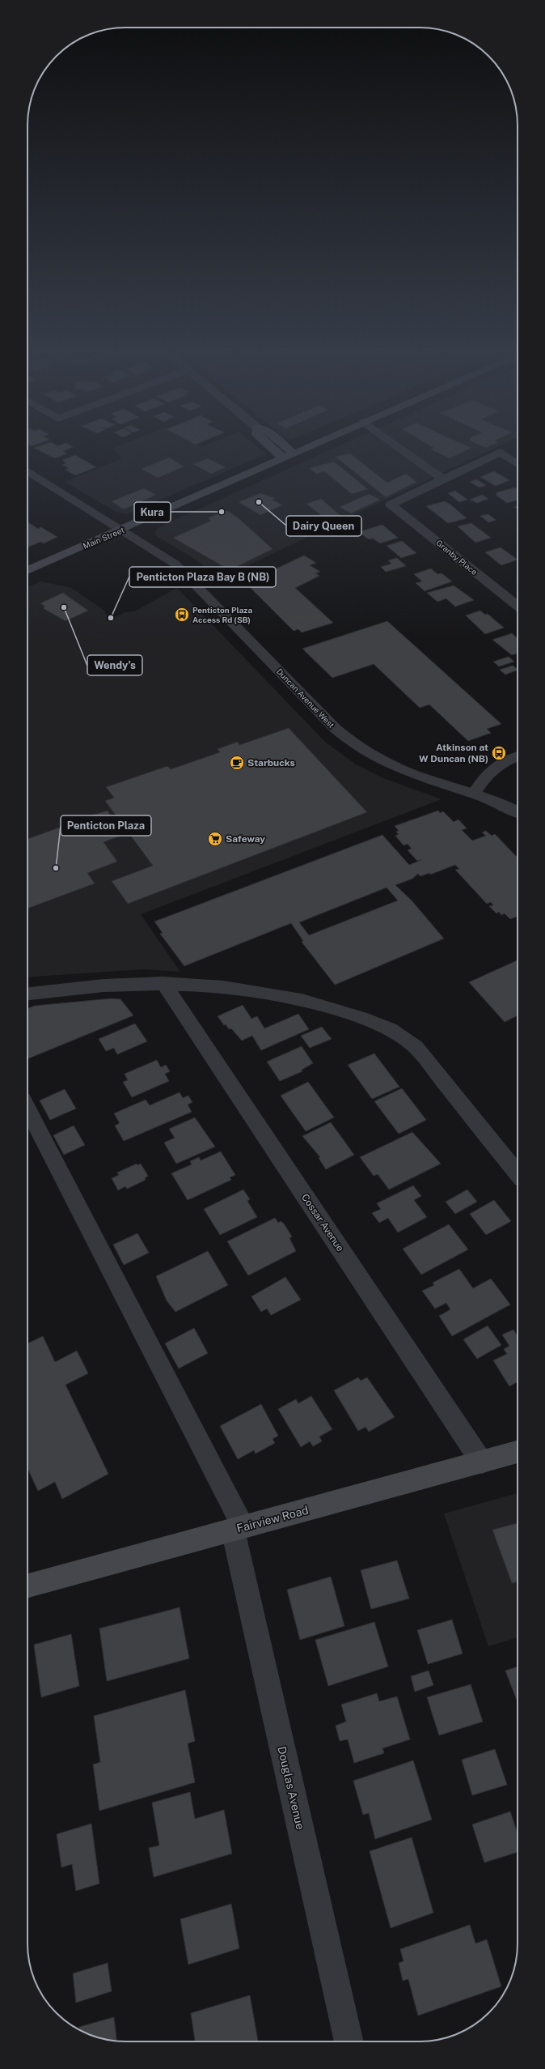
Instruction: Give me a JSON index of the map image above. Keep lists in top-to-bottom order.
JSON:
{
  "streets": {
    "main road": ["Main Street", "Fairview Road"],
    "street": [
      "Granby Place",
      "Duncan Avenue West",
      "Cossar Avenue",
      "Douglas Avenue"
    ]
  },
  "crossings": [
    ["Main Street", "Duncan Avenue West"],
    ["Cossar Avenue", "Fairview Road"],
    ["Fairview Road", "Douglas Avenue"]
  ],
  "places": {
    "other": [
      "Dairy Queen",
      "Kura",
      "Wendy's",
      "Penticton Plaza Bay B (NB)",
      "Penticton Plaza"
    ],
    "bus stop": ["Penticton Plaza Access Rd (SB)", "Atkinson at W Duncan (NB)"],
    "cafe": ["Starbucks"],
    "supermarket": ["Safeway"]
  }
}
